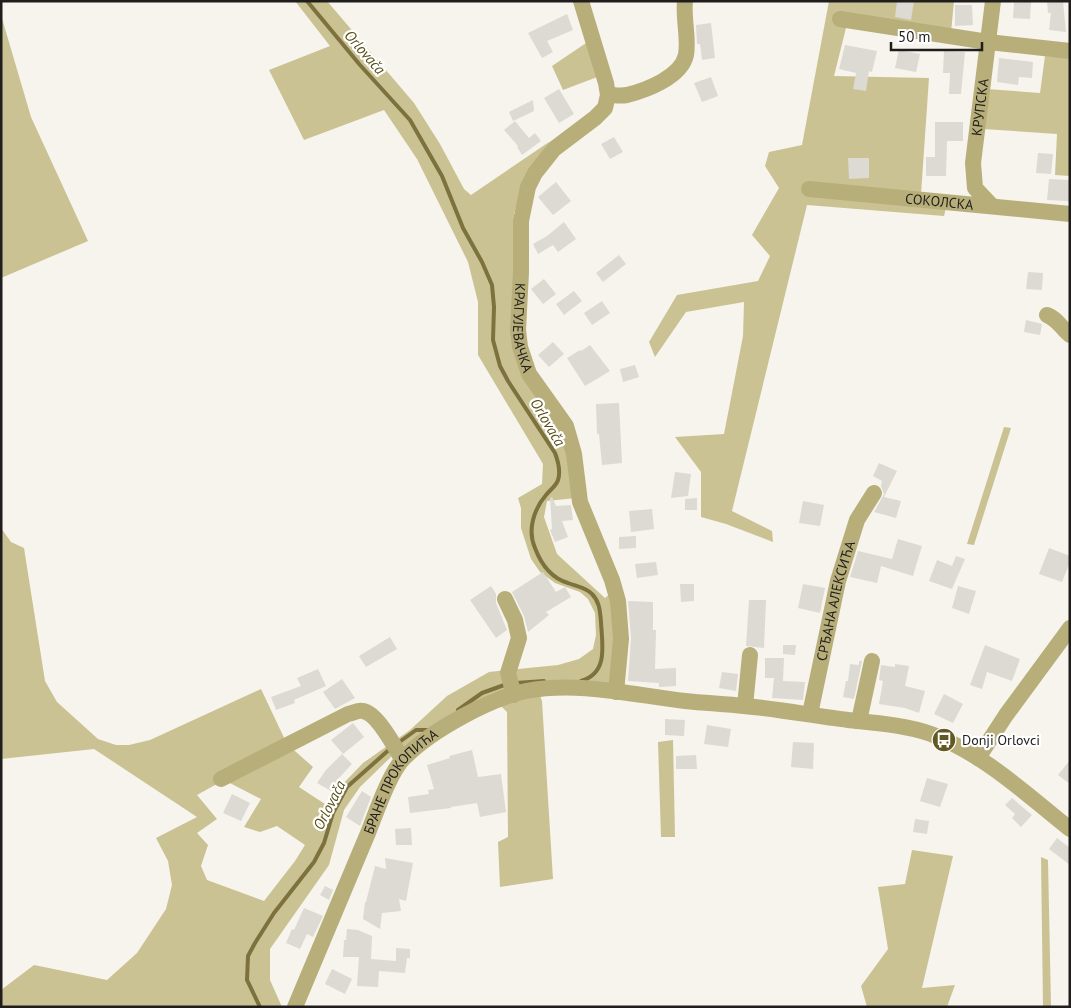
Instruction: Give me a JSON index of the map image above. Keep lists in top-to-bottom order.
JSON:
{
  "streets": {
    "street": [
      "КРУПСКА",
      "СОКОЛСКА",
      "КРАГУЈЕВАЧКА",
      "СРЂАНА АЛЕКСИЋА",
      "БРАНЕ ПРОКОПИЋА"
    ]
  },
  "crossings": [
    ["КРУПСКА", "СОКОЛСКА"],
    ["КРАГУЈЕВАЧКА", "БРАНЕ ПРОКОПИЋА"]
  ],
  "water": ["Orlovača"],
  "places": {
    "bus stop": ["Donji Orlovci"]
  },
  "scale_bar": "50 m"
}
